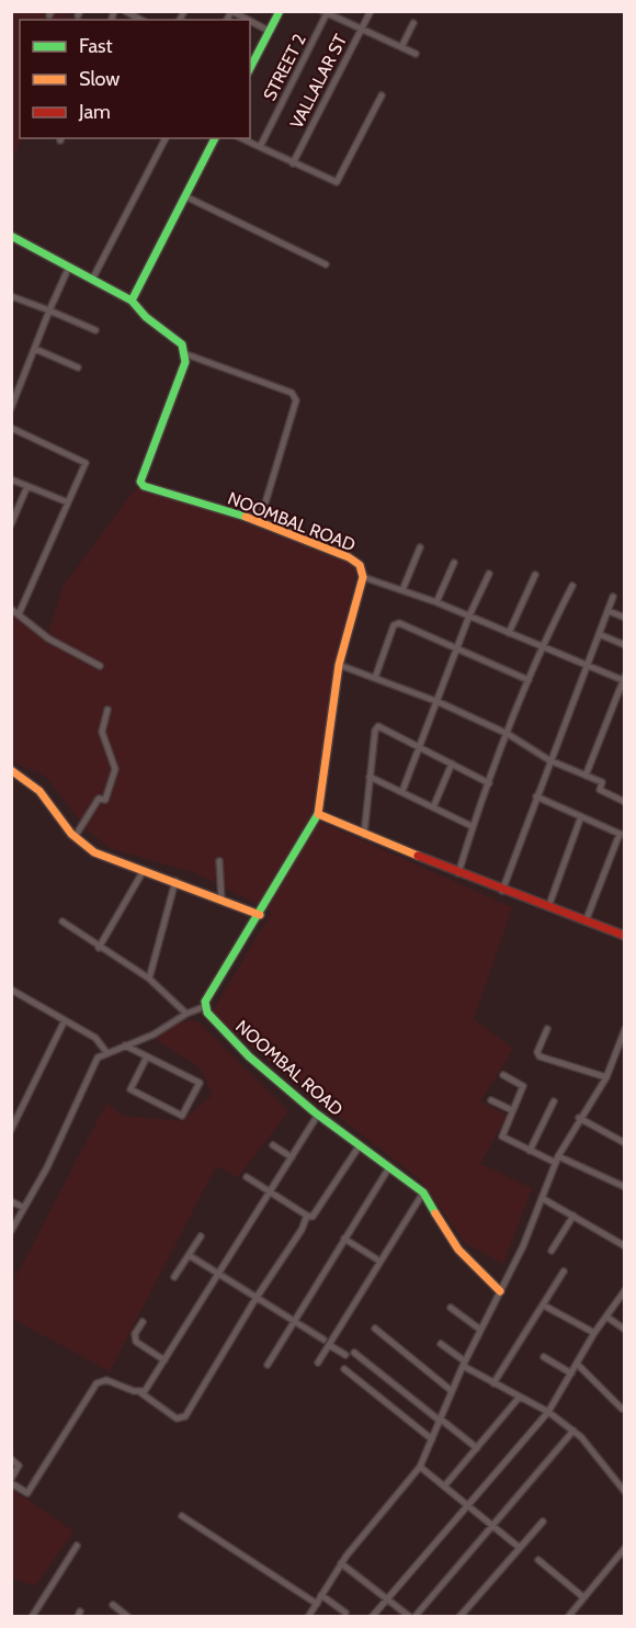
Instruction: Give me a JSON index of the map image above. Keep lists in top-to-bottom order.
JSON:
{
  "streets": {
    "street": ["STREET 2", "VALLALAR ST", "NOOMBAL ROAD"]
  },
  "legend": ["Fast", "Slow", "Jam"]
}
